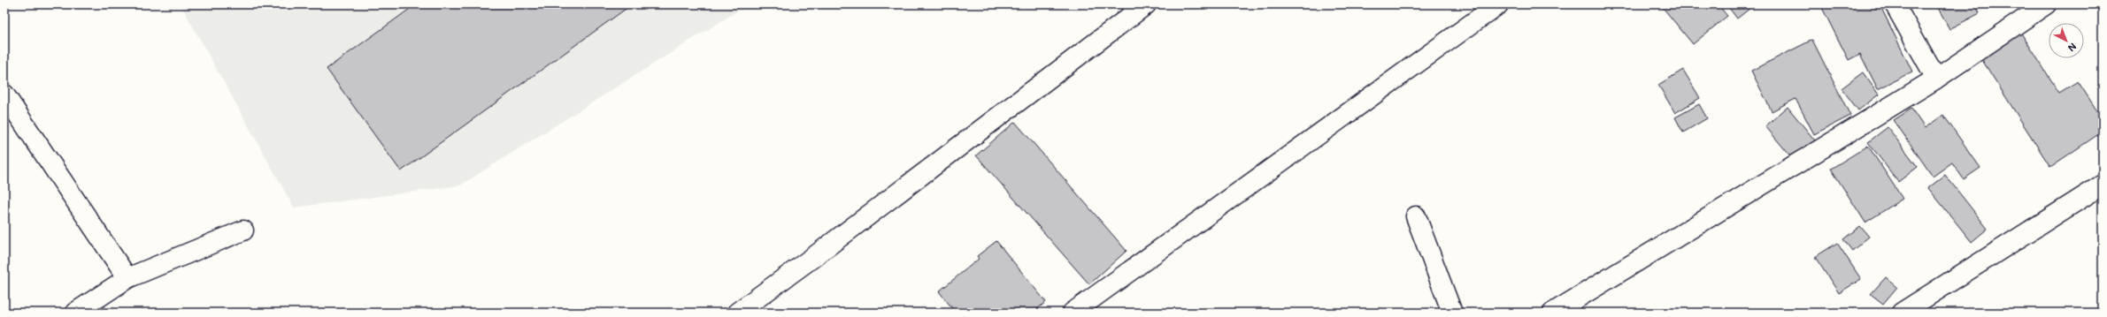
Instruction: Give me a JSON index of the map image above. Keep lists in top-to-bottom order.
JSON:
{
  "north": "bottom right"
}
